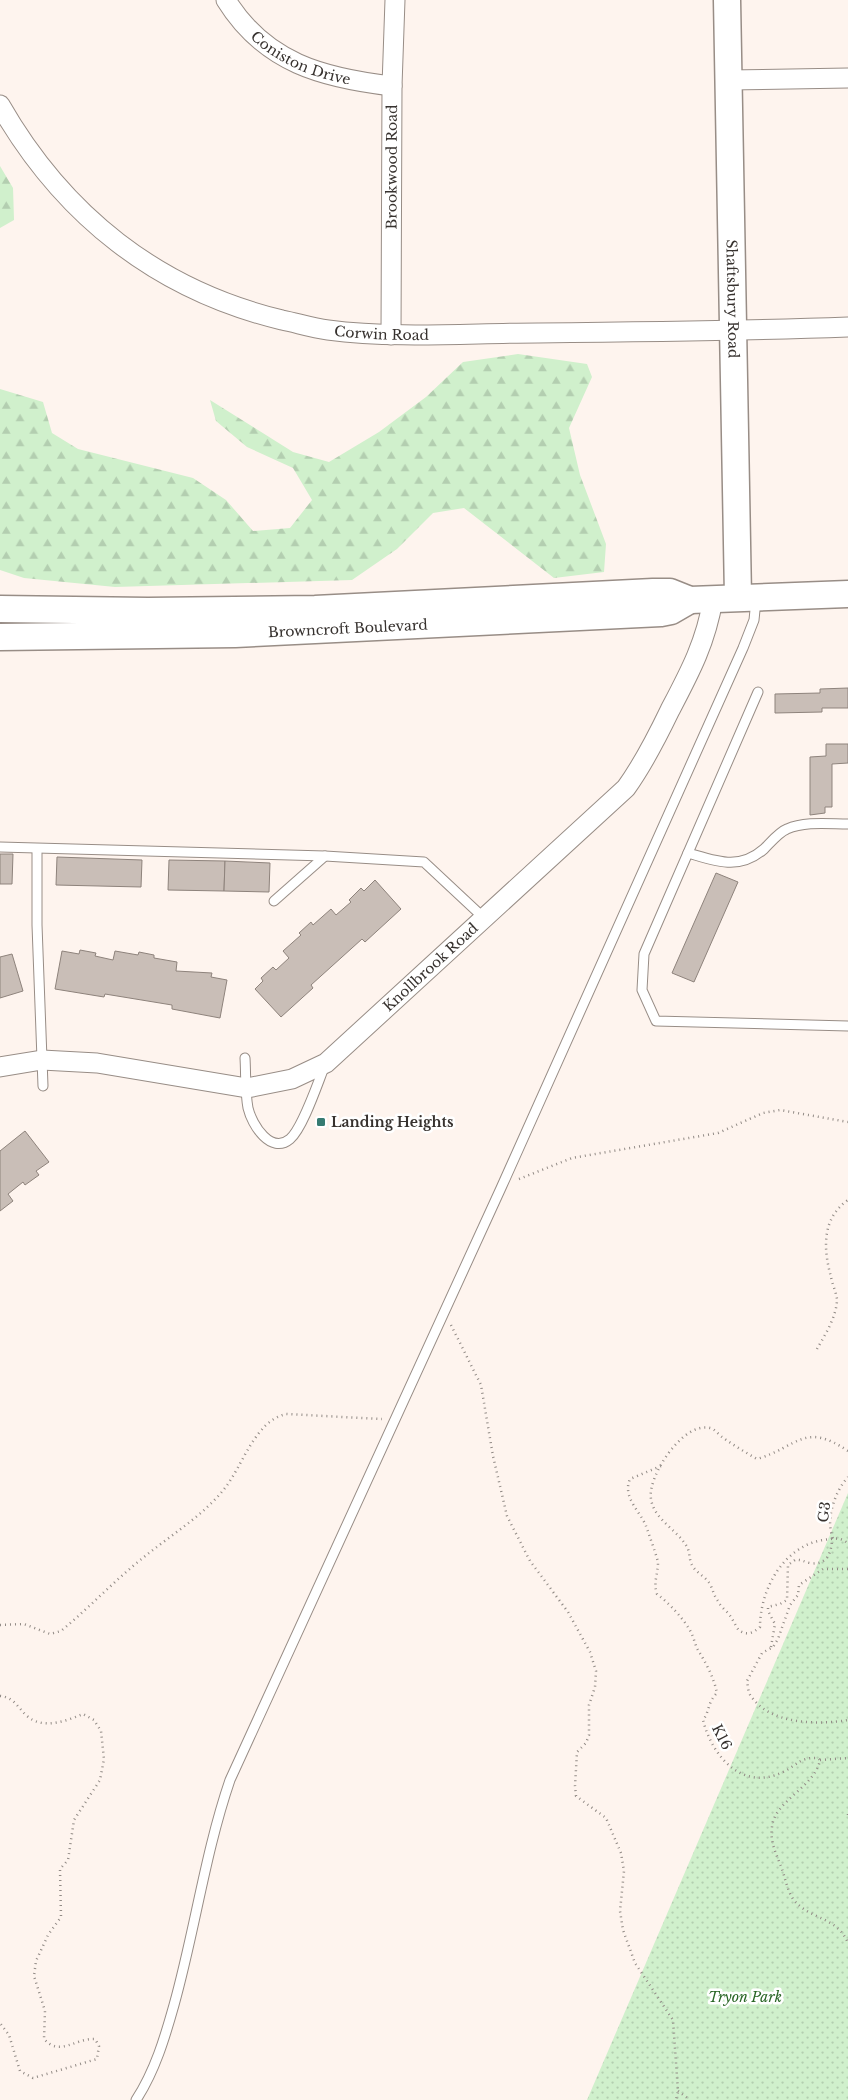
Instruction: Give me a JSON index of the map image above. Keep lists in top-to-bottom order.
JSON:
{
  "streets": {
    "main road": ["Shaftsbury Road", "Browncroft Boulevard"],
    "street": [
      "Coniston Drive",
      "Brookwood Road",
      "Corwin Road",
      "Knollbrook Road"
    ],
    "path": ["G3", "K16"]
  },
  "crossings": [
    ["Coniston Drive", "Brookwood Road"],
    ["Brookwood Road", "Corwin Road"],
    ["Shaftsbury Road", "Corwin Road"],
    ["Shaftsbury Road", "Browncroft Boulevard"],
    ["Shaftsbury Road", "Knollbrook Road"],
    ["Browncroft Boulevard", "Knollbrook Road"]
  ],
  "parks": ["Tryon Park"],
  "places": {
    "transit": ["Landing Heights"]
  }
}
